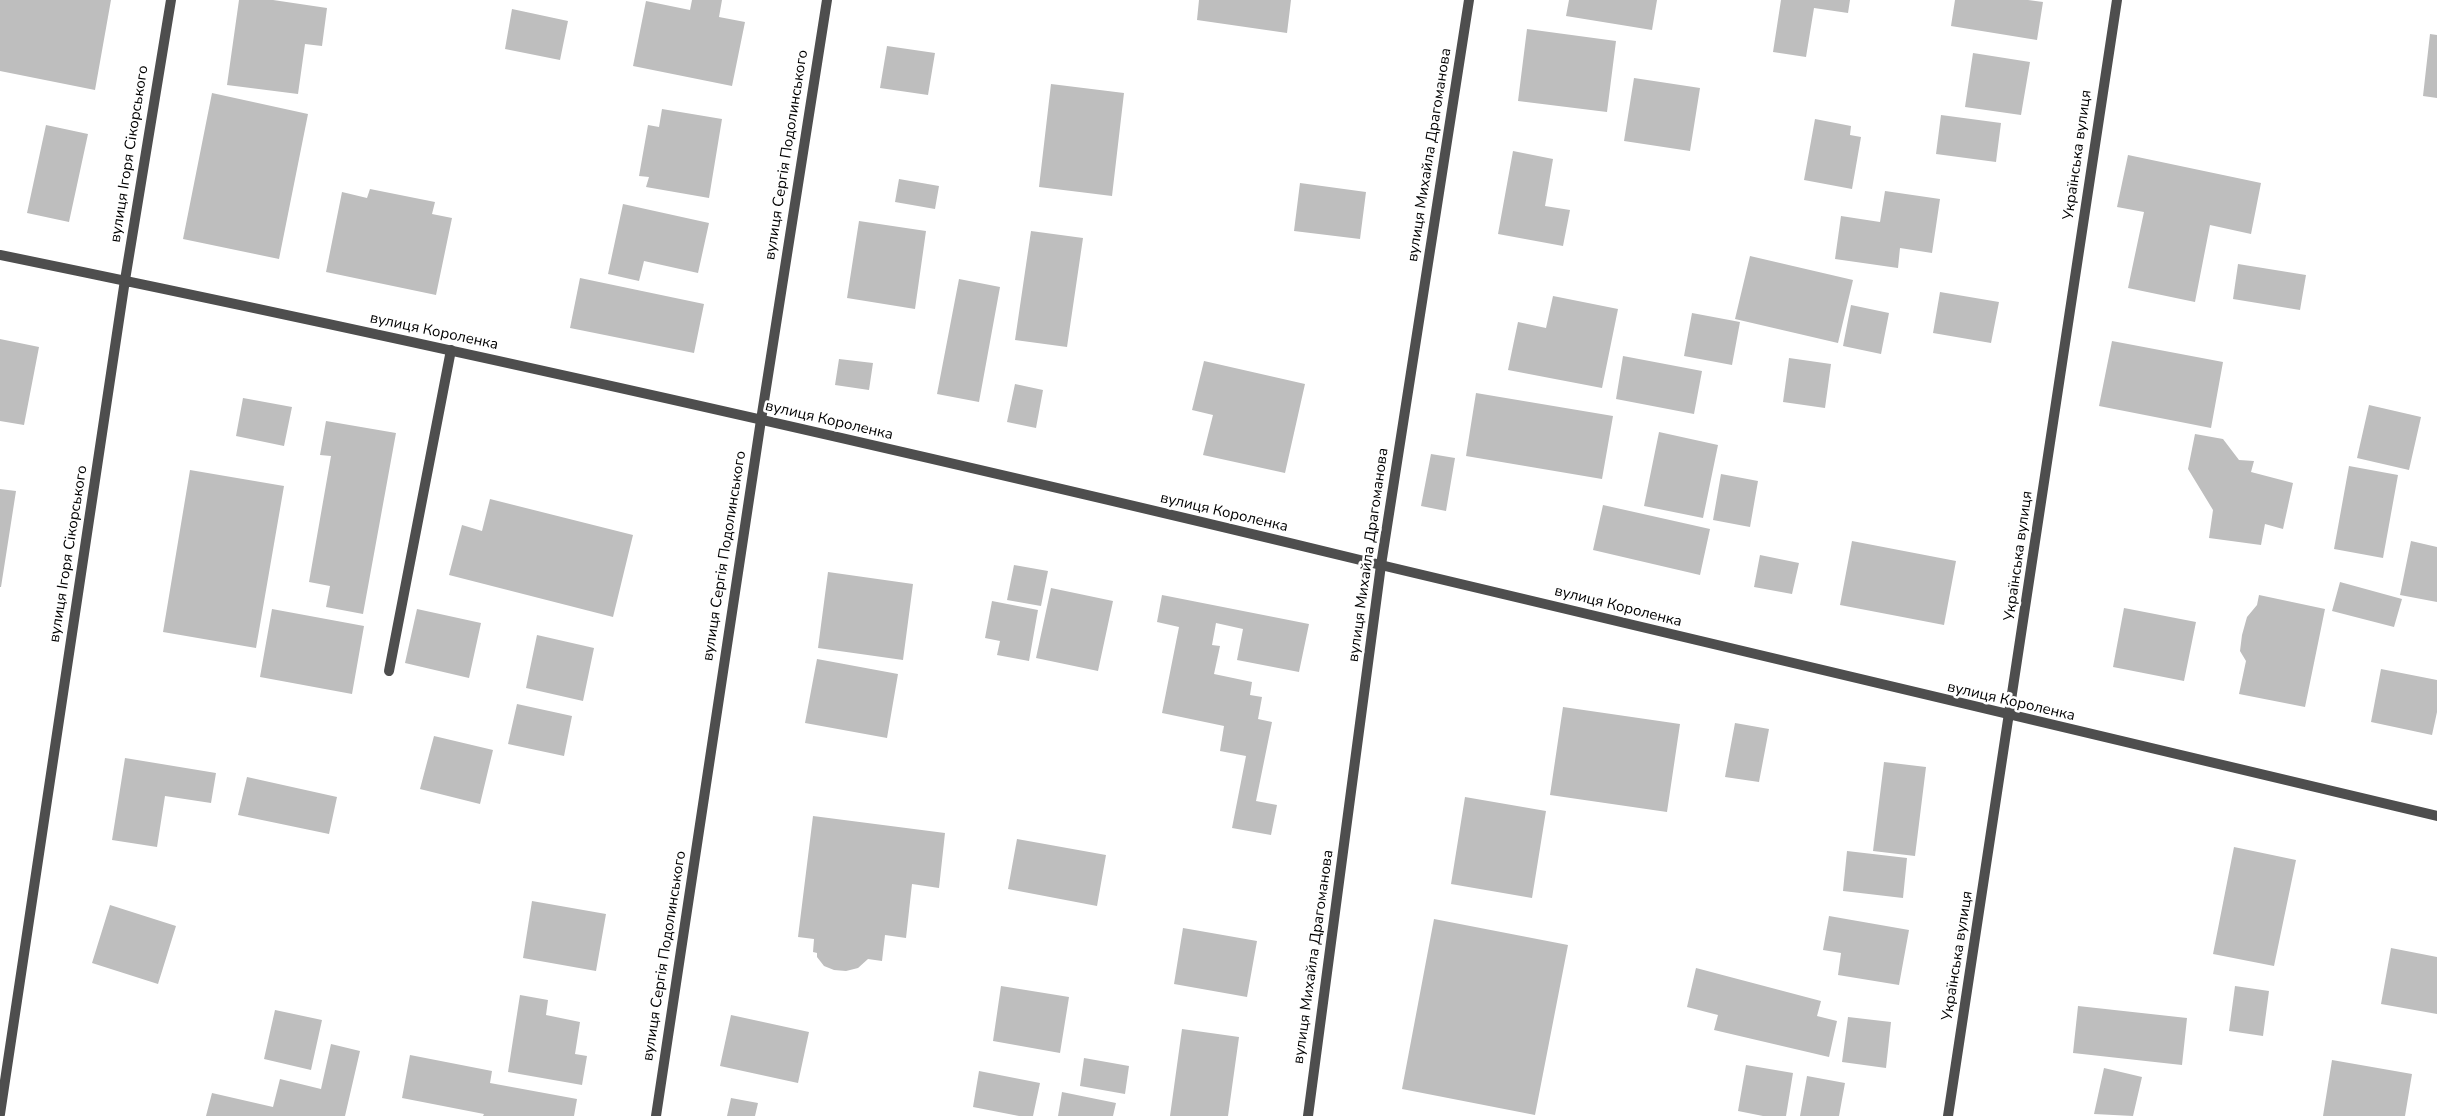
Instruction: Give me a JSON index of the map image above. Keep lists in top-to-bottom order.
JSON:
{
  "streets": {
    "street": [
      "вулиця Ігоря Сікорського",
      "вулиця Сергія Подолинського",
      "вулиця Михайла Драгоманова",
      "Українська вулиця",
      "вулиця Короленка"
    ]
  },
  "crossings": [
    ["вулиця Ігоря Сікорського", "вулиця Короленка"],
    ["вулиця Сергія Подолинського", "вулиця Короленка"],
    ["вулиця Михайла Драгоманова", "вулиця Короленка"],
    ["Українська вулиця", "вулиця Короленка"]
  ]
}
